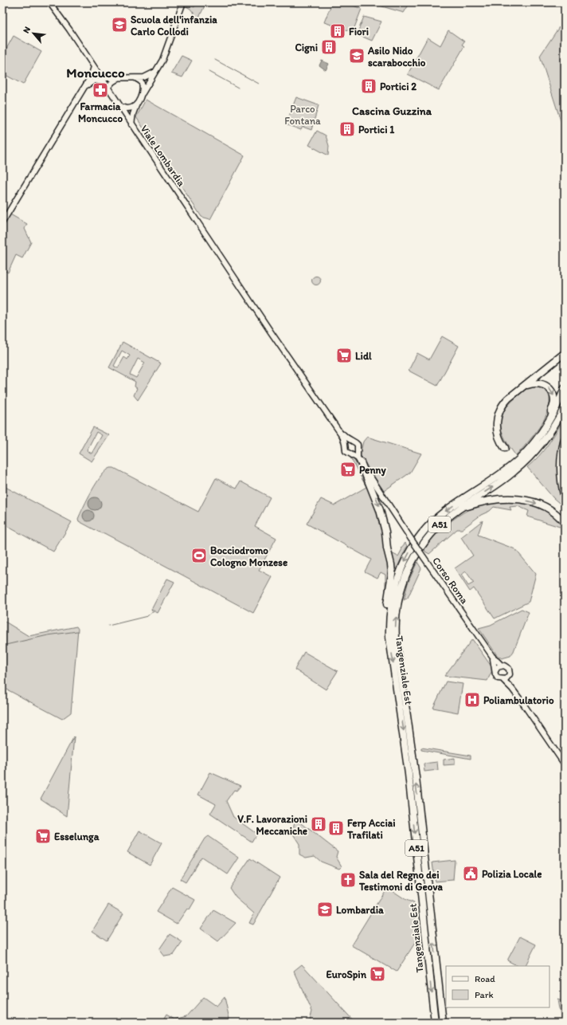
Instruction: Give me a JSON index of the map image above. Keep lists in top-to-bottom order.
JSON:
{
  "streets": {
    "highway": ["A51", "Tangenziale Est"],
    "main road": ["Viale Lombardia", "Corso Roma"]
  },
  "districts": ["Moncucco", "Cascina Guzzina"],
  "parks": ["Parco Fontana"],
  "places": {
    "school or university": ["Scuola dell'infanzia Carlo Collodi", "Asilo Nido scarabocchio", "Lombardia"],
    "building": [
      "Fiori",
      "Cigni",
      "Portici 2",
      "Portici 1",
      "V.F. Lavorazioni Meccaniche",
      "Ferp Acciai Trafilati"
    ],
    "pharmacy": ["Farmacia Moncucco"],
    "supermarket": [
      "Lidl",
      "Penny",
      "Esselunga",
      "EuroSpin"
    ],
    "sports": ["Bocciodromo Cologno Monzese"],
    "hospital": ["Poliambulatorio"],
    "public building": ["Polizia Locale"],
    "church": ["Sala del Regno dei Testimoni di Geova"]
  },
  "legend": ["Road", "Park"],
  "north": "top left"
}
